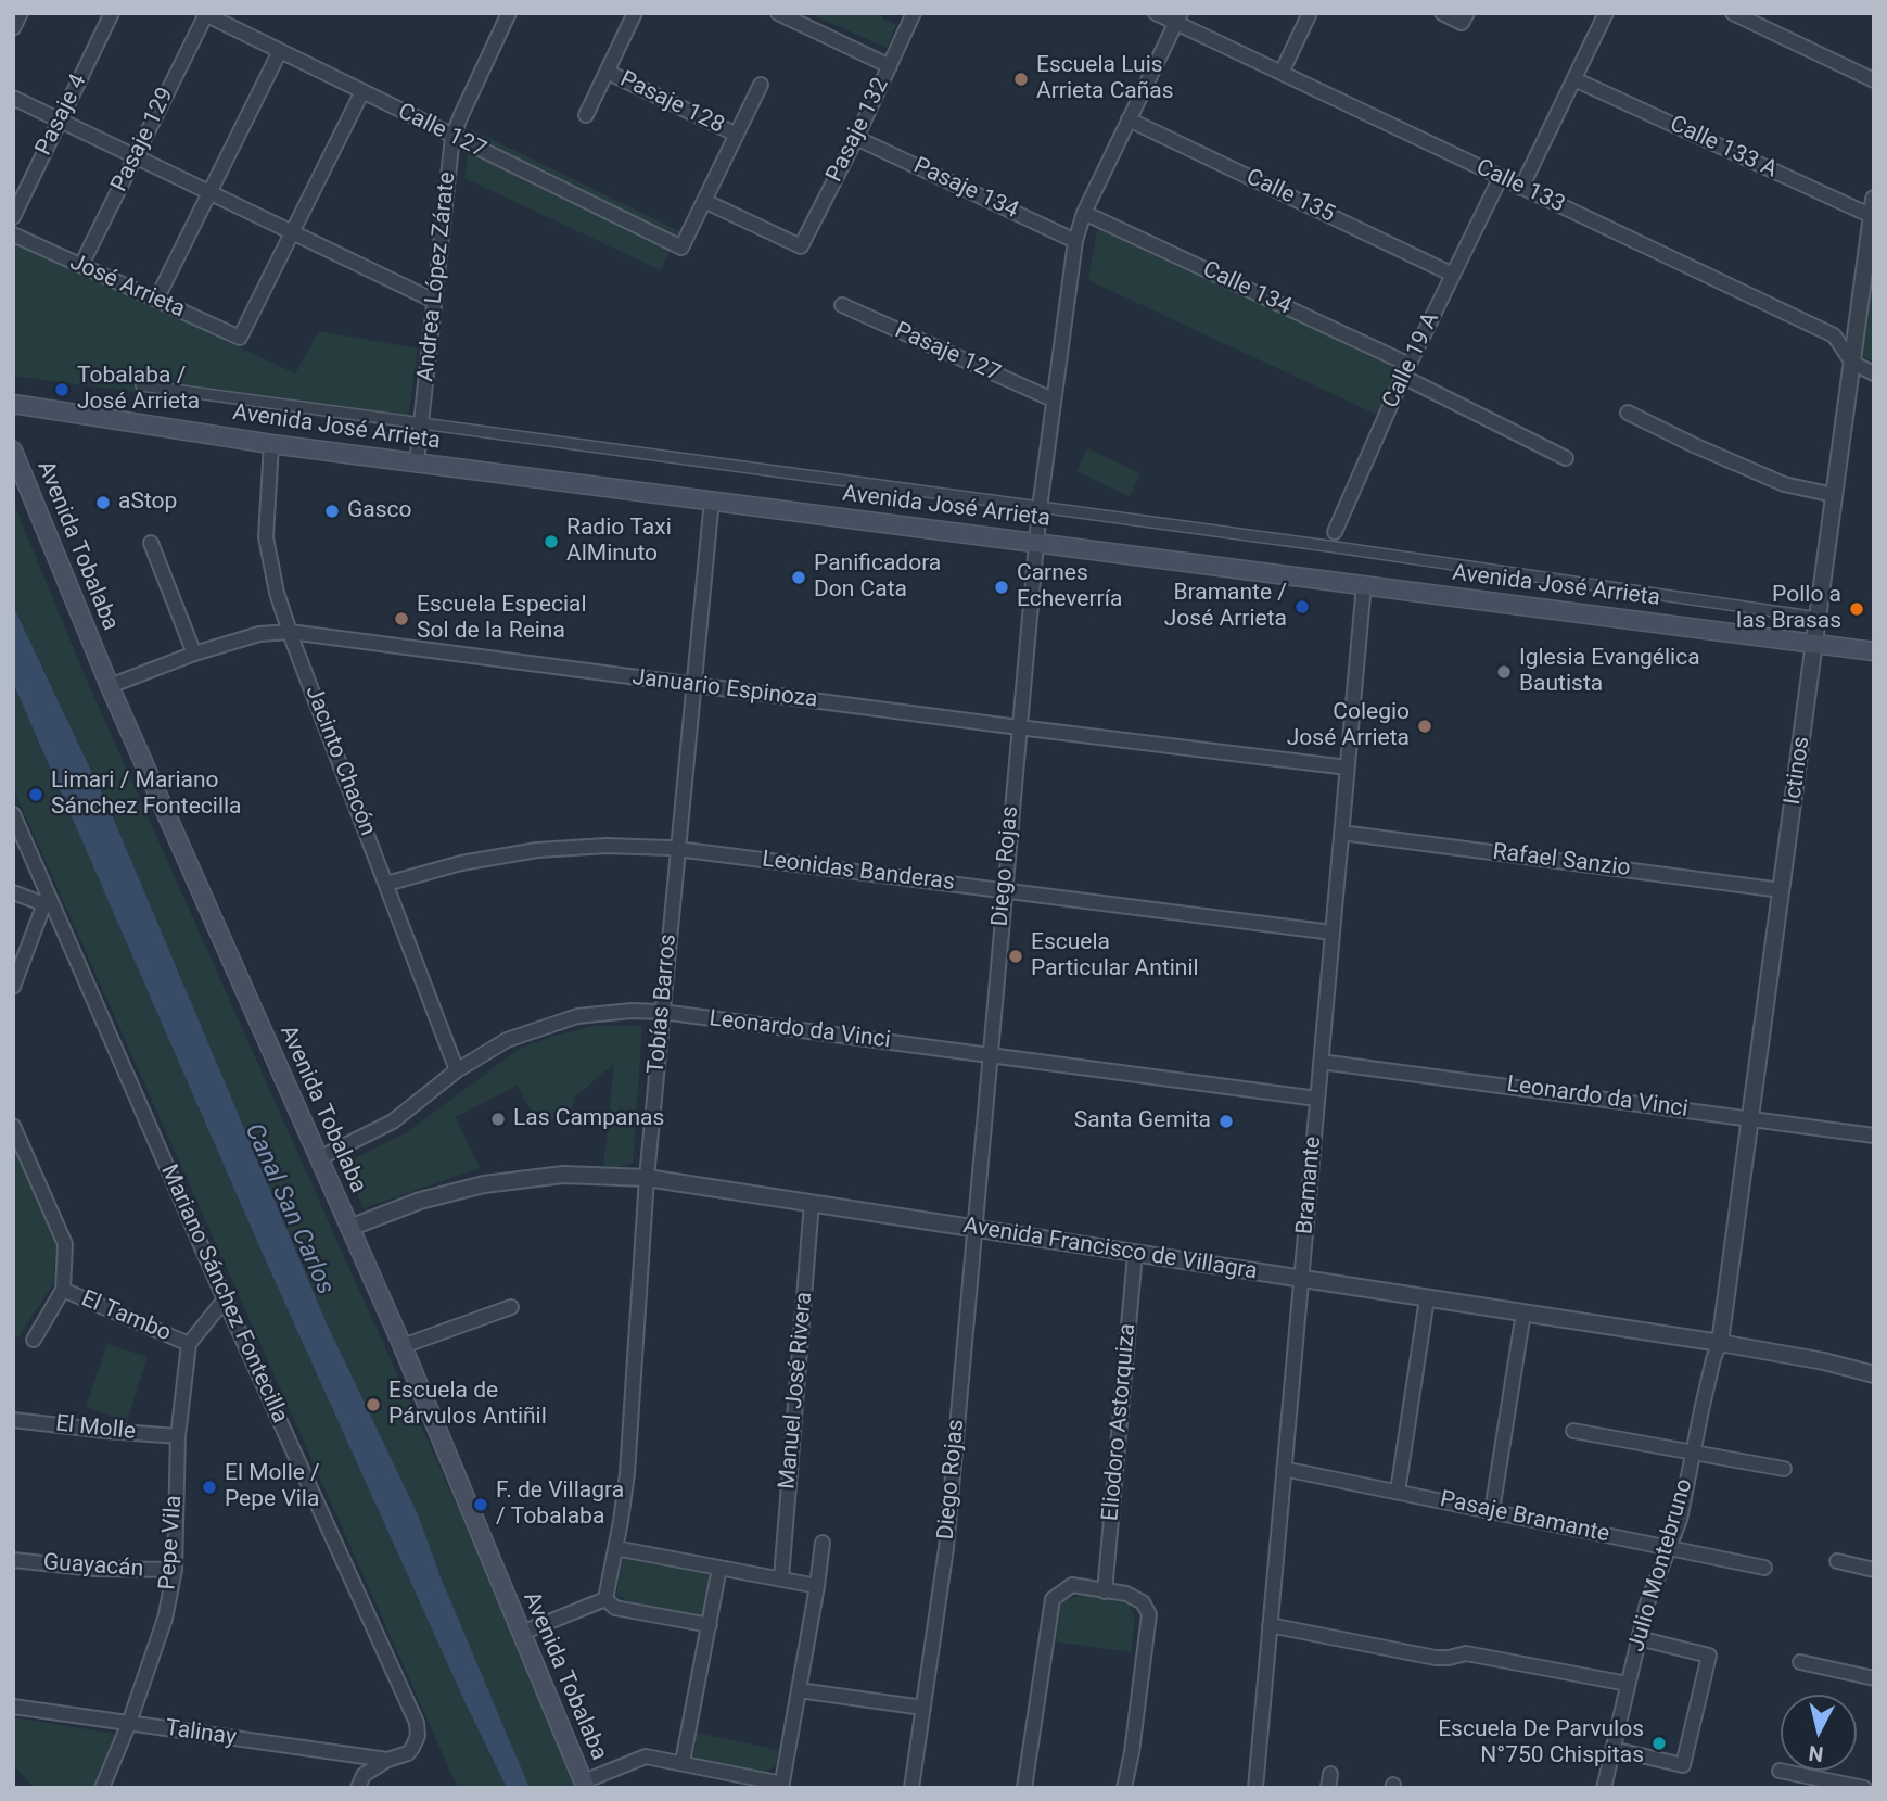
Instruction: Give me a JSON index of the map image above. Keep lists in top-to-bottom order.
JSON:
{
  "streets": {
    "main road": ["Avenida José Arrieta", "Avenida Tobalaba"],
    "street": [
      "Pasaje 128",
      "Pasaje 4",
      "Pasaje 132",
      "Calle 127",
      "Pasaje 129",
      "Calle 133 A",
      "Calle 133",
      "Pasaje 134",
      "Calle 135",
      "Andrea López Zárate",
      "José Arrieta",
      "Calle 134",
      "Pasaje 127",
      "Calle 19 A",
      "Januario Espinoza",
      "Jacinto Chacón",
      "Ictinos",
      "Rafael Sanzio",
      "Diego Rojas",
      "Leonidas Banderas",
      "Tobías Barros",
      "Leonardo da Vinci",
      "Bramante",
      "Avenida Francisco de Villagra",
      "Mariano Sánchez Fontecilla",
      "El Tambo",
      "Manuel José Rivera",
      "Eliodoro Astorquiza",
      "El Molle",
      "Pasaje Bramante",
      "Pepe Vila",
      "Julio Montebruno",
      "Guayacán",
      "Talinay"
    ]
  },
  "crossings": [
    ["Pasaje 128", "Pasaje 132"],
    ["Pasaje 128", "Calle 127"],
    ["Pasaje 132", "Pasaje 134"],
    ["Calle 127", "Pasaje 129"],
    ["Calle 127", "Andrea López Zárate"],
    ["Pasaje 129", "José Arrieta"],
    ["Calle 133 A", "Ictinos"],
    ["Calle 133", "Calle 19 A"],
    ["Calle 133", "Ictinos"],
    ["Calle 133", "Diego Rojas"],
    ["Pasaje 134", "Diego Rojas"],
    ["Calle 135", "Calle 19 A"],
    ["Calle 135", "Diego Rojas"],
    ["Andrea López Zárate", "Avenida José Arrieta"],
    ["Calle 134", "Calle 19 A"],
    ["Calle 134", "Diego Rojas"],
    ["Pasaje 127", "Diego Rojas"],
    ["Avenida José Arrieta", "Jacinto Chacón"],
    ["Avenida José Arrieta", "Ictinos"],
    ["Avenida José Arrieta", "Diego Rojas"],
    ["Avenida José Arrieta", "Tobías Barros"],
    ["Avenida José Arrieta", "Bramante"],
    ["Avenida Tobalaba", "Januario Espinoza"],
    ["Avenida Tobalaba", "Leonardo da Vinci"],
    ["Avenida Tobalaba", "Avenida Francisco de Villagra"],
    ["Januario Espinoza", "Jacinto Chacón"],
    ["Januario Espinoza", "Diego Rojas"],
    ["Januario Espinoza", "Tobías Barros"],
    ["Januario Espinoza", "Bramante"],
    ["Jacinto Chacón", "Leonidas Banderas"],
    ["Jacinto Chacón", "Leonardo da Vinci"],
    ["Ictinos", "Rafael Sanzio"],
    ["Ictinos", "Leonardo da Vinci"],
    ["Ictinos", "Avenida Francisco de Villagra"],
    ["Ictinos", "Julio Montebruno"],
    ["Rafael Sanzio", "Bramante"],
    ["Diego Rojas", "Leonidas Banderas"],
    ["Diego Rojas", "Leonardo da Vinci"],
    ["Diego Rojas", "Avenida Francisco de Villagra"],
    ["Leonidas Banderas", "Tobías Barros"],
    ["Leonidas Banderas", "Bramante"],
    ["Tobías Barros", "Leonardo da Vinci"],
    ["Tobías Barros", "Avenida Francisco de Villagra"],
    ["Leonardo da Vinci", "Bramante"],
    ["Bramante", "Avenida Francisco de Villagra"],
    ["Bramante", "Pasaje Bramante"],
    ["Avenida Francisco de Villagra", "Manuel José Rivera"],
    ["Avenida Francisco de Villagra", "Eliodoro Astorquiza"],
    ["Avenida Francisco de Villagra", "Julio Montebruno"],
    ["Mariano Sánchez Fontecilla", "Talinay"],
    ["El Tambo", "Pepe Vila"],
    ["El Molle", "Pepe Vila"],
    ["Pasaje Bramante", "Julio Montebruno"],
    ["Pepe Vila", "Guayacán"],
    ["Pepe Vila", "Talinay"]
  ],
  "water": ["Canal San Carlos"],
  "places": [
    "Escuela Luis Arrieta Cañas",
    "Tobalaba / José Arrieta",
    "aStop",
    "Gasco",
    "Radio Taxi AlMinuto",
    "Panificadora Don Cata",
    "Carnes Echeverría",
    "Bramante / José Arrieta",
    "Pollo a las Brasas",
    "Escuela Especial Sol de la Reina",
    "Iglesia Evangélica Bautista",
    "Colegio José Arrieta",
    "Limari / Mariano Sánchez Fontecilla",
    "Escuela Particular Antinil",
    "Las Campanas",
    "Santa Gemita",
    "Escuela de Párvulos Antiñil",
    "El Molle / Pepe Vila",
    "F. de Villagra / Tobalaba",
    "Escuela De Parvulos N°750 Chispitas"
  ],
  "north": "bottom"
}
